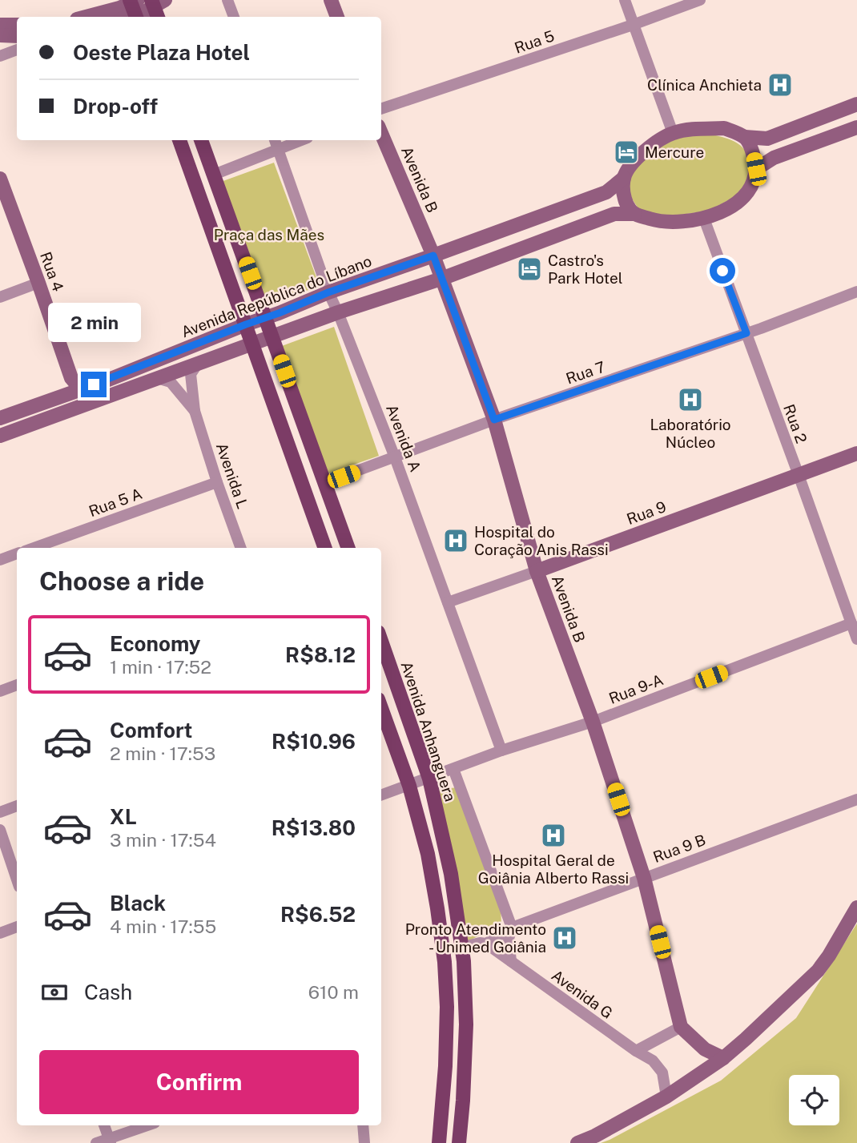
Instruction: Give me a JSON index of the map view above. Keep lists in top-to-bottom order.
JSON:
{
  "streets": {
    "main road": [
      "Avenida B",
      "Rua 4",
      "Avenida República do Líbano",
      "Rua 9",
      "Avenida Anhanguera"
    ],
    "street": [
      "Rua 5",
      "Rua 7",
      "Rua 2",
      "Avenida A",
      "Avenida L",
      "Rua 5 A",
      "Rua 9-A",
      "Rua 9 B",
      "Avenida G"
    ]
  },
  "crossings": [
    ["Avenida B", "Avenida República do Líbano"],
    ["Avenida B", "Rua 7"],
    ["Avenida B", "Rua 9"],
    ["Avenida B", "Rua 9-A"],
    ["Avenida B", "Rua 9 B"],
    ["Rua 4", "Avenida República do Líbano"],
    ["Avenida República do Líbano", "Rua 2"],
    ["Avenida República do Líbano", "Avenida A"],
    ["Rua 7", "Rua 2"],
    ["Rua 7", "Avenida A"],
    ["Rua 2", "Rua 9"],
    ["Rua 2", "Rua 9-A"],
    ["Avenida A", "Rua 9"],
    ["Avenida A", "Rua 9-A"],
    ["Avenida L", "Rua 5 A"],
    ["Rua 9-A", "Avenida Anhanguera"],
    ["Rua 9 B", "Avenida G"]
  ],
  "parks": ["Praça das Mães"],
  "places": {
    "hospital": [
      "Clínica Anchieta",
      "Laboratório Núcleo",
      "Hospital do Coração Anis Rassi",
      "Hospital Geral de Goiânia Alberto Rassi",
      "Pronto Atendimento - Unimed Goiânia"
    ],
    "hotel": ["Mercure", "Castro's Park Hotel"]
  },
  "page": {
    "banner": ["Oeste Plaza Hotel", "Drop-off"],
    "bubble": "2 min",
    "heading": "Choose a ride",
    "list": [
      {
        "name": "Economy",
        "note": "1 min · 17:52",
        "value": "R$8.12"
      },
      {
        "name": "Comfort",
        "note": "2 min · 17:53",
        "value": "R$10.96"
      },
      {
        "name": "XL",
        "note": "3 min · 17:54",
        "value": "R$13.80"
      },
      {
        "name": "Black",
        "note": "4 min · 17:55",
        "value": "R$6.52"
      }
    ],
    "pay": ["Cash", "610 m"],
    "buttons": "Confirm"
  }
}
